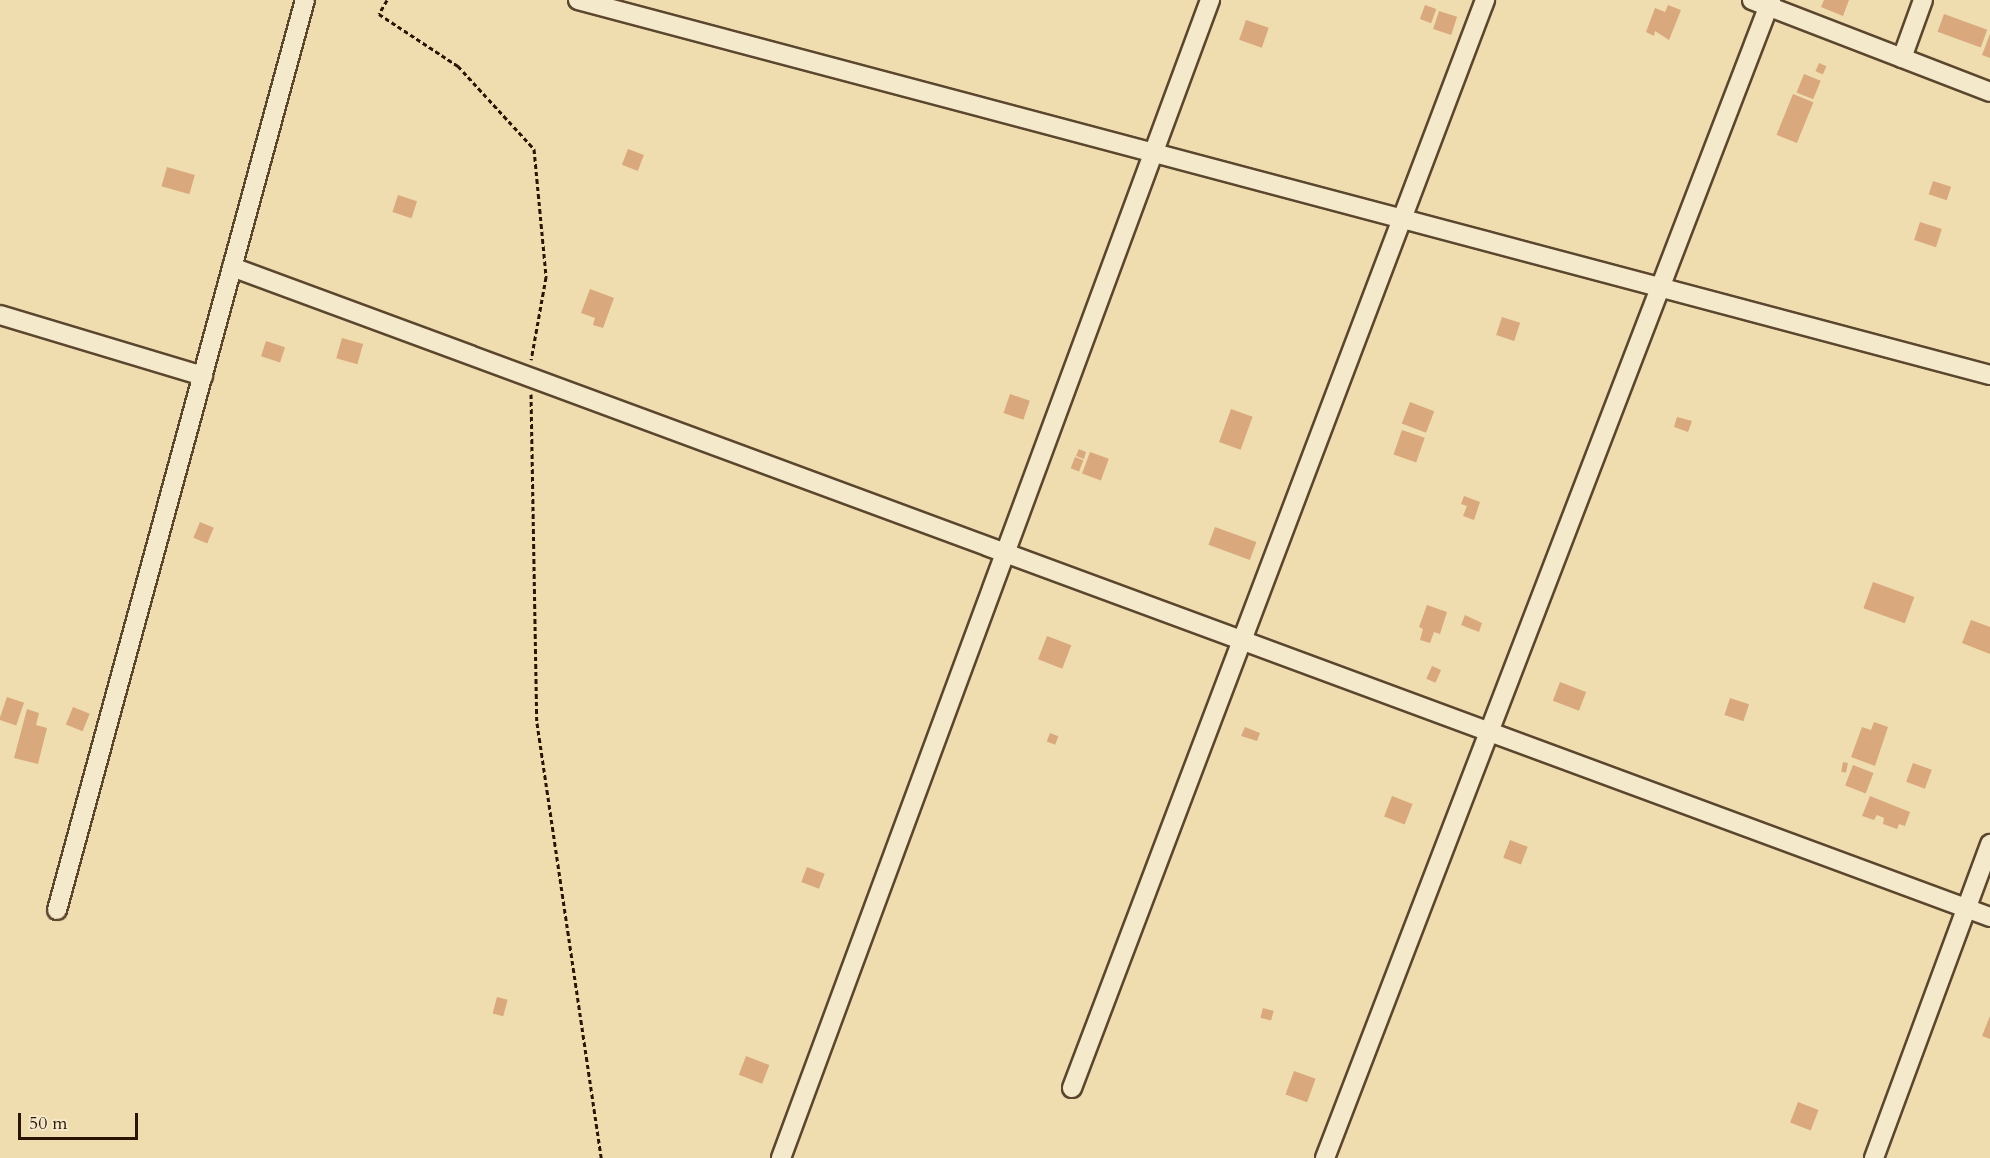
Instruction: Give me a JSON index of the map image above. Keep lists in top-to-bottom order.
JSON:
{
  "scale_bar": "50 m"
}
